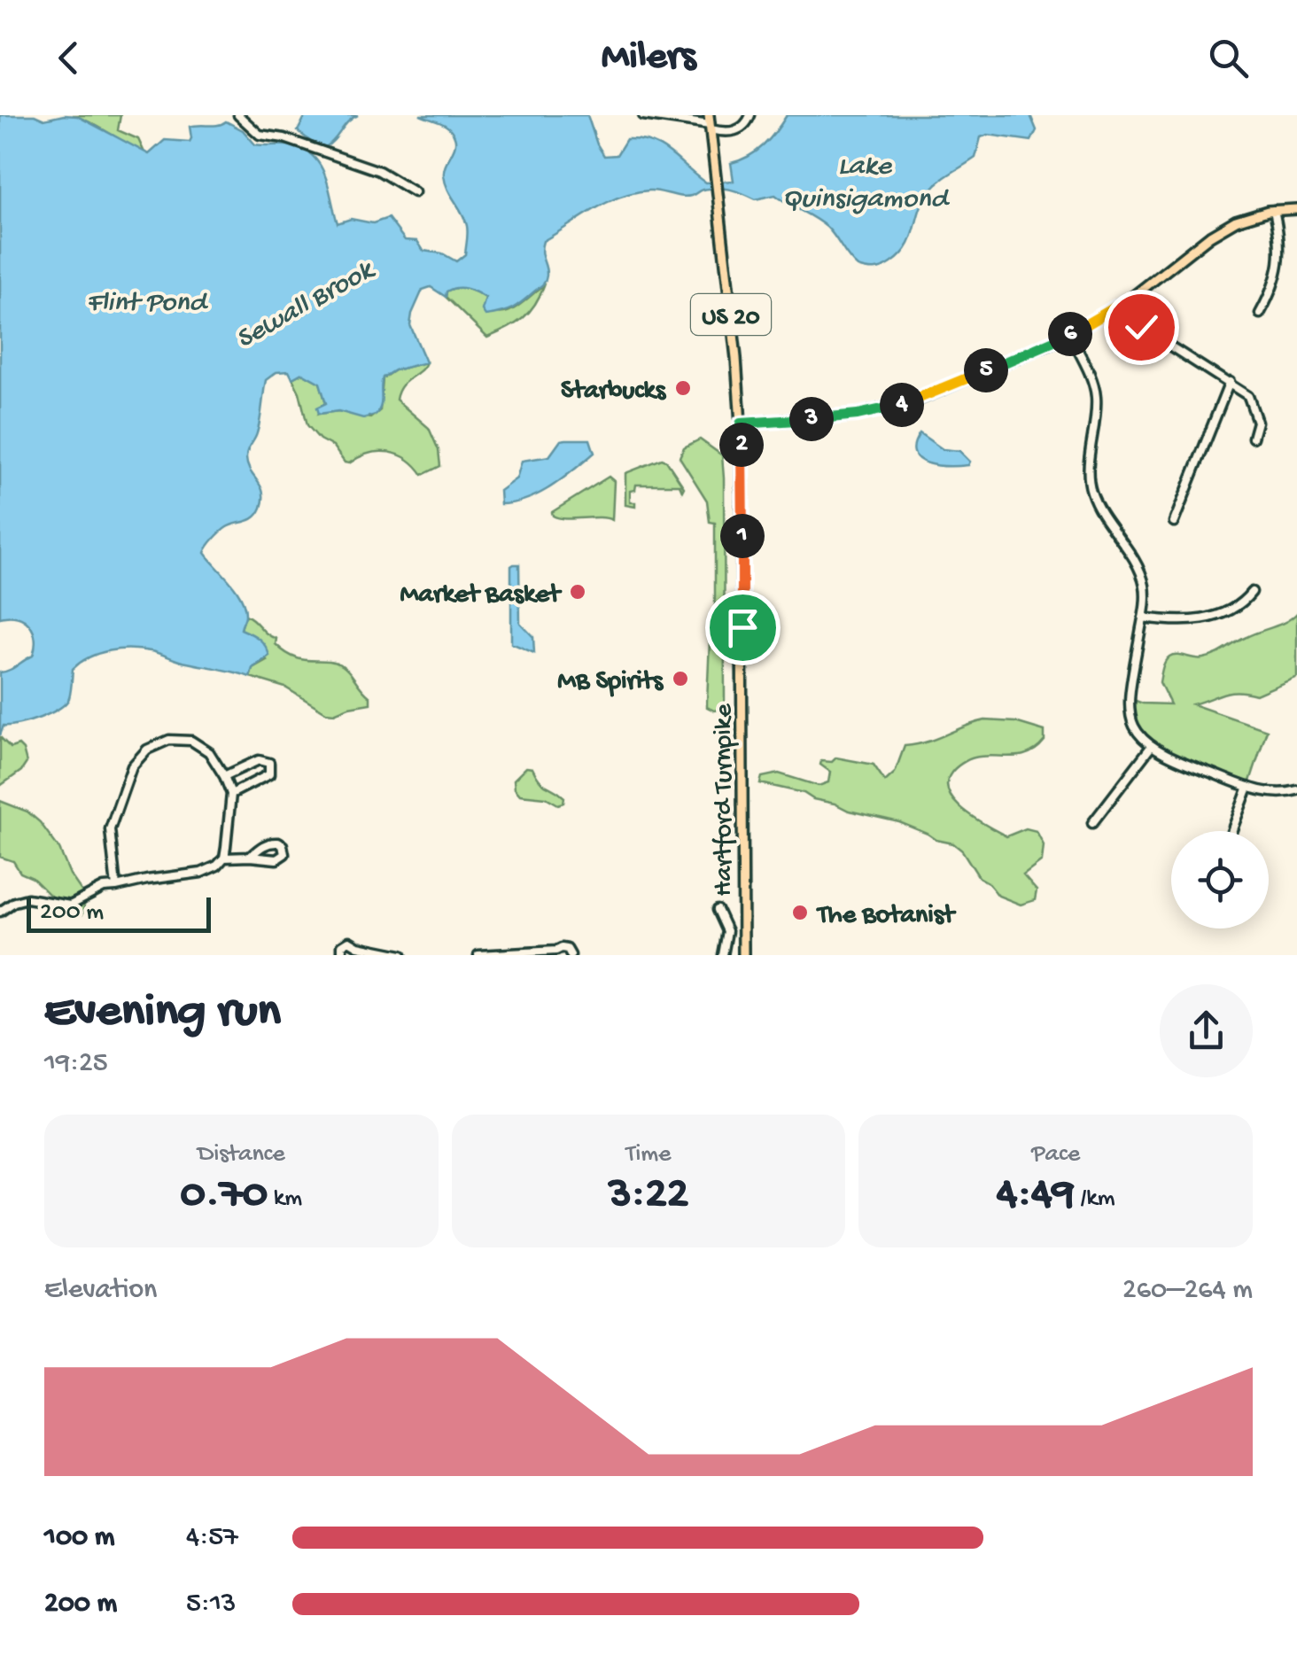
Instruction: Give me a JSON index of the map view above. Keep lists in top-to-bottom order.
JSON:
{
  "streets": {
    "main road": ["US 20", "Hartford Turnpike"]
  },
  "water": ["Lake Quinsigamond", "Flint Pond", "Sewall Brook"],
  "places": [
    "Starbucks",
    "Market Basket",
    "MB Spirits",
    "The Botanist"
  ],
  "scale_bar": "200 m",
  "page": {
    "header": "Milers",
    "pins": [
      "6",
      "5",
      "4",
      "3",
      "2",
      "1"
    ],
    "scale": "200 m",
    "heading": ["Evening run", "19:25"],
    "stats": [
      ["Distance", "0.70 km"],
      ["Time", "3:22"],
      ["Pace", "4:49 /km"]
    ],
    "chart": ["Elevation", "260–264 m"],
    "list": [
      {
        "name": "100 m",
        "note": "4:57"
      },
      {
        "name": "200 m",
        "note": "5:13"
      }
    ]
  }
}
